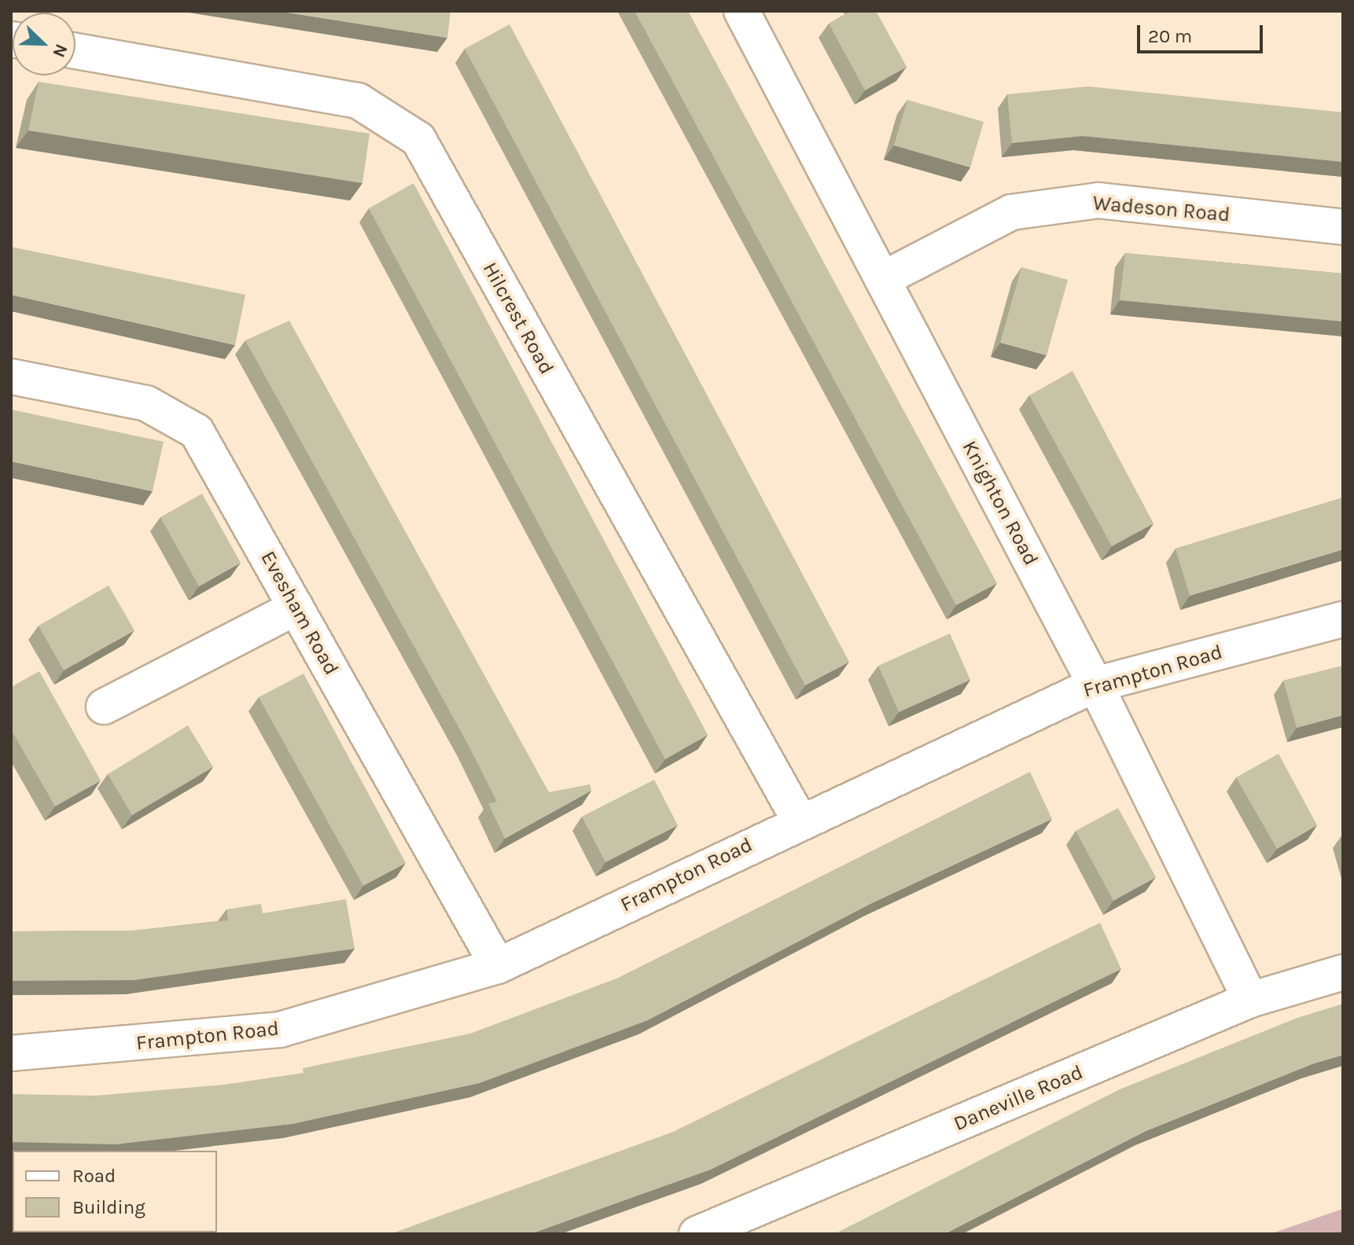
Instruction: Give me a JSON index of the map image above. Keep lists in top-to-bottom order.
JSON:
{
  "streets": {
    "street": [
      "Wadeson Road",
      "Hilcrest Road",
      "Knighton Road",
      "Evesham Road",
      "Frampton Road",
      "Daneville Road"
    ]
  },
  "crossings": [
    ["Wadeson Road", "Knighton Road"],
    ["Hilcrest Road", "Frampton Road"],
    ["Knighton Road", "Frampton Road"],
    ["Knighton Road", "Daneville Road"],
    ["Evesham Road", "Frampton Road"]
  ],
  "legend": ["Road", "Building"],
  "scale_bar": "20 m",
  "north": "bottom right"
}
